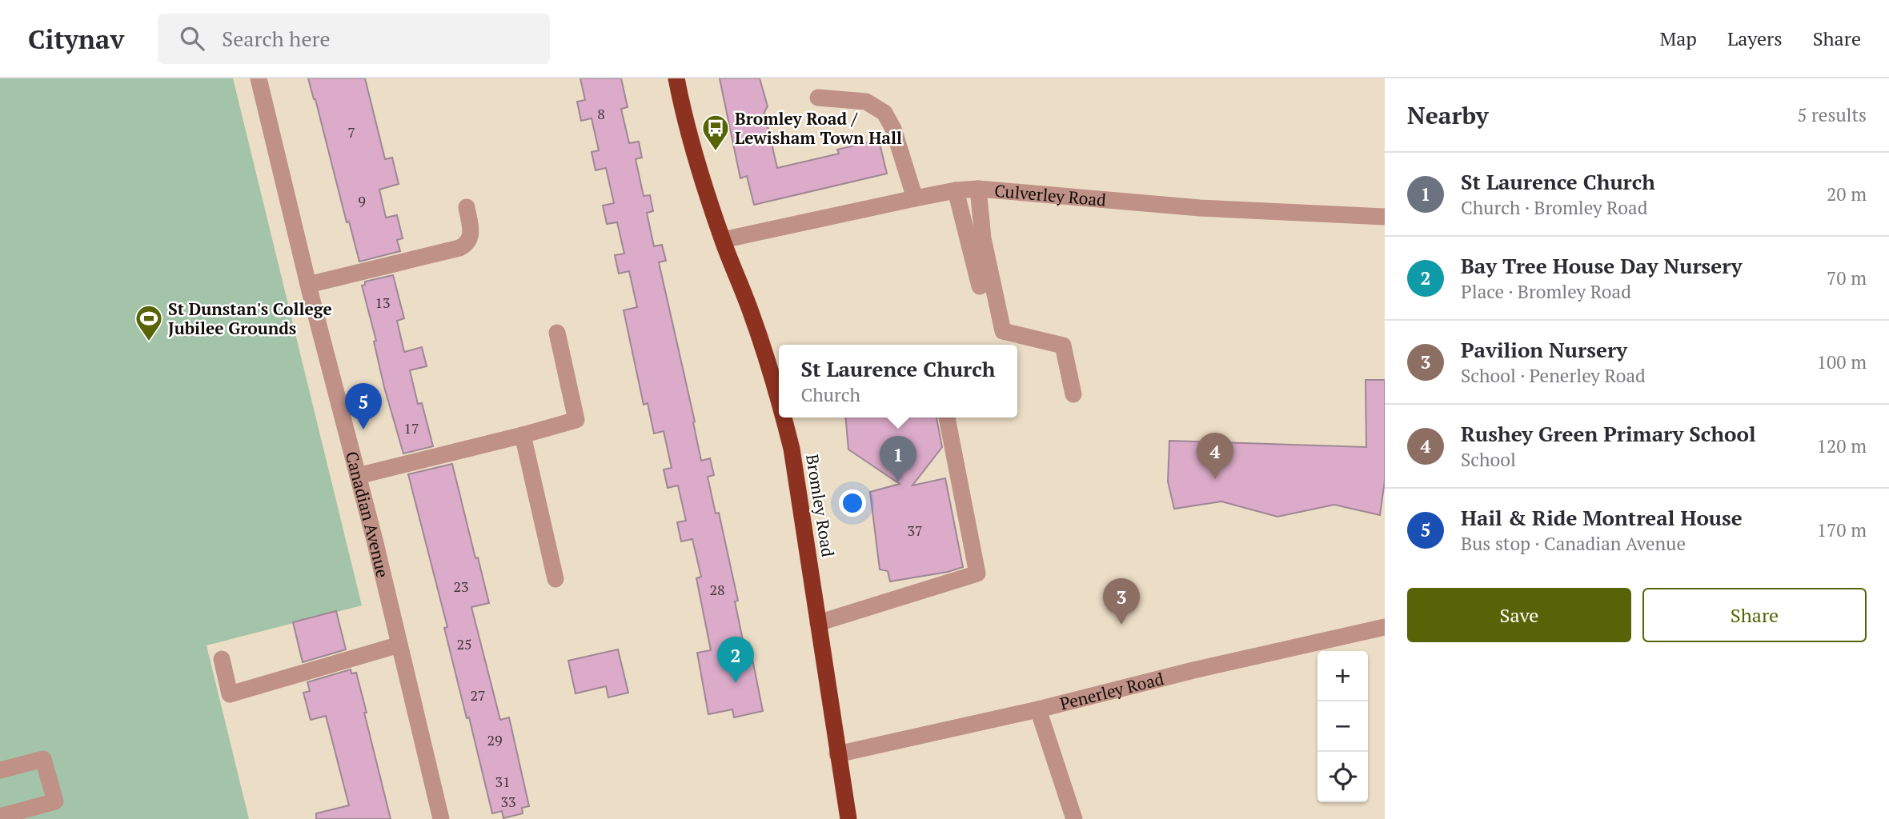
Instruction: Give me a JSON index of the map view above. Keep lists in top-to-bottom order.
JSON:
{
  "streets": {
    "highway": ["Bromley Road"],
    "street": ["Culverley Road", "Canadian Avenue", "Penerley Road"]
  },
  "crossings": [
    ["Culverley Road", "Bromley Road"],
    ["Bromley Road", "Penerley Road"]
  ],
  "places": {
    "bus stop": ["Bromley Road / Lewisham Town Hall"],
    "sports": ["St Dunstan's College Jubilee Grounds"]
  },
  "house_numbers": [
    "8",
    "7",
    "9",
    "13",
    "17",
    "37",
    "23",
    "28",
    "25",
    "27",
    "29",
    "31",
    "33"
  ],
  "page": {
    "header": "Citynav",
    "search": "Search here",
    "nav": ["Map", "Layers", "Share"],
    "heading": ["Nearby", "5 results"],
    "list": [
      {
        "mark": "1",
        "name": "St Laurence Church",
        "note": "Church · Bromley Road",
        "value": "20 m"
      },
      {
        "mark": "2",
        "name": "Bay Tree House Day Nursery",
        "note": "Place · Bromley Road",
        "value": "70 m"
      },
      {
        "mark": "3",
        "name": "Pavilion Nursery",
        "note": "School · Penerley Road",
        "value": "100 m"
      },
      {
        "mark": "4",
        "name": "Rushey Green Primary School",
        "note": "School",
        "value": "120 m"
      },
      {
        "mark": "5",
        "name": "Hail & Ride Montreal House",
        "note": "Bus stop · Canadian Avenue",
        "value": "170 m"
      }
    ],
    "popup": ["St Laurence Church", "Church"],
    "pins": [
      "5",
      "4",
      "1",
      "3",
      "2"
    ],
    "buttons": ["Save", "Share"],
    "map_buttons": ["+", "−"]
  }
}
